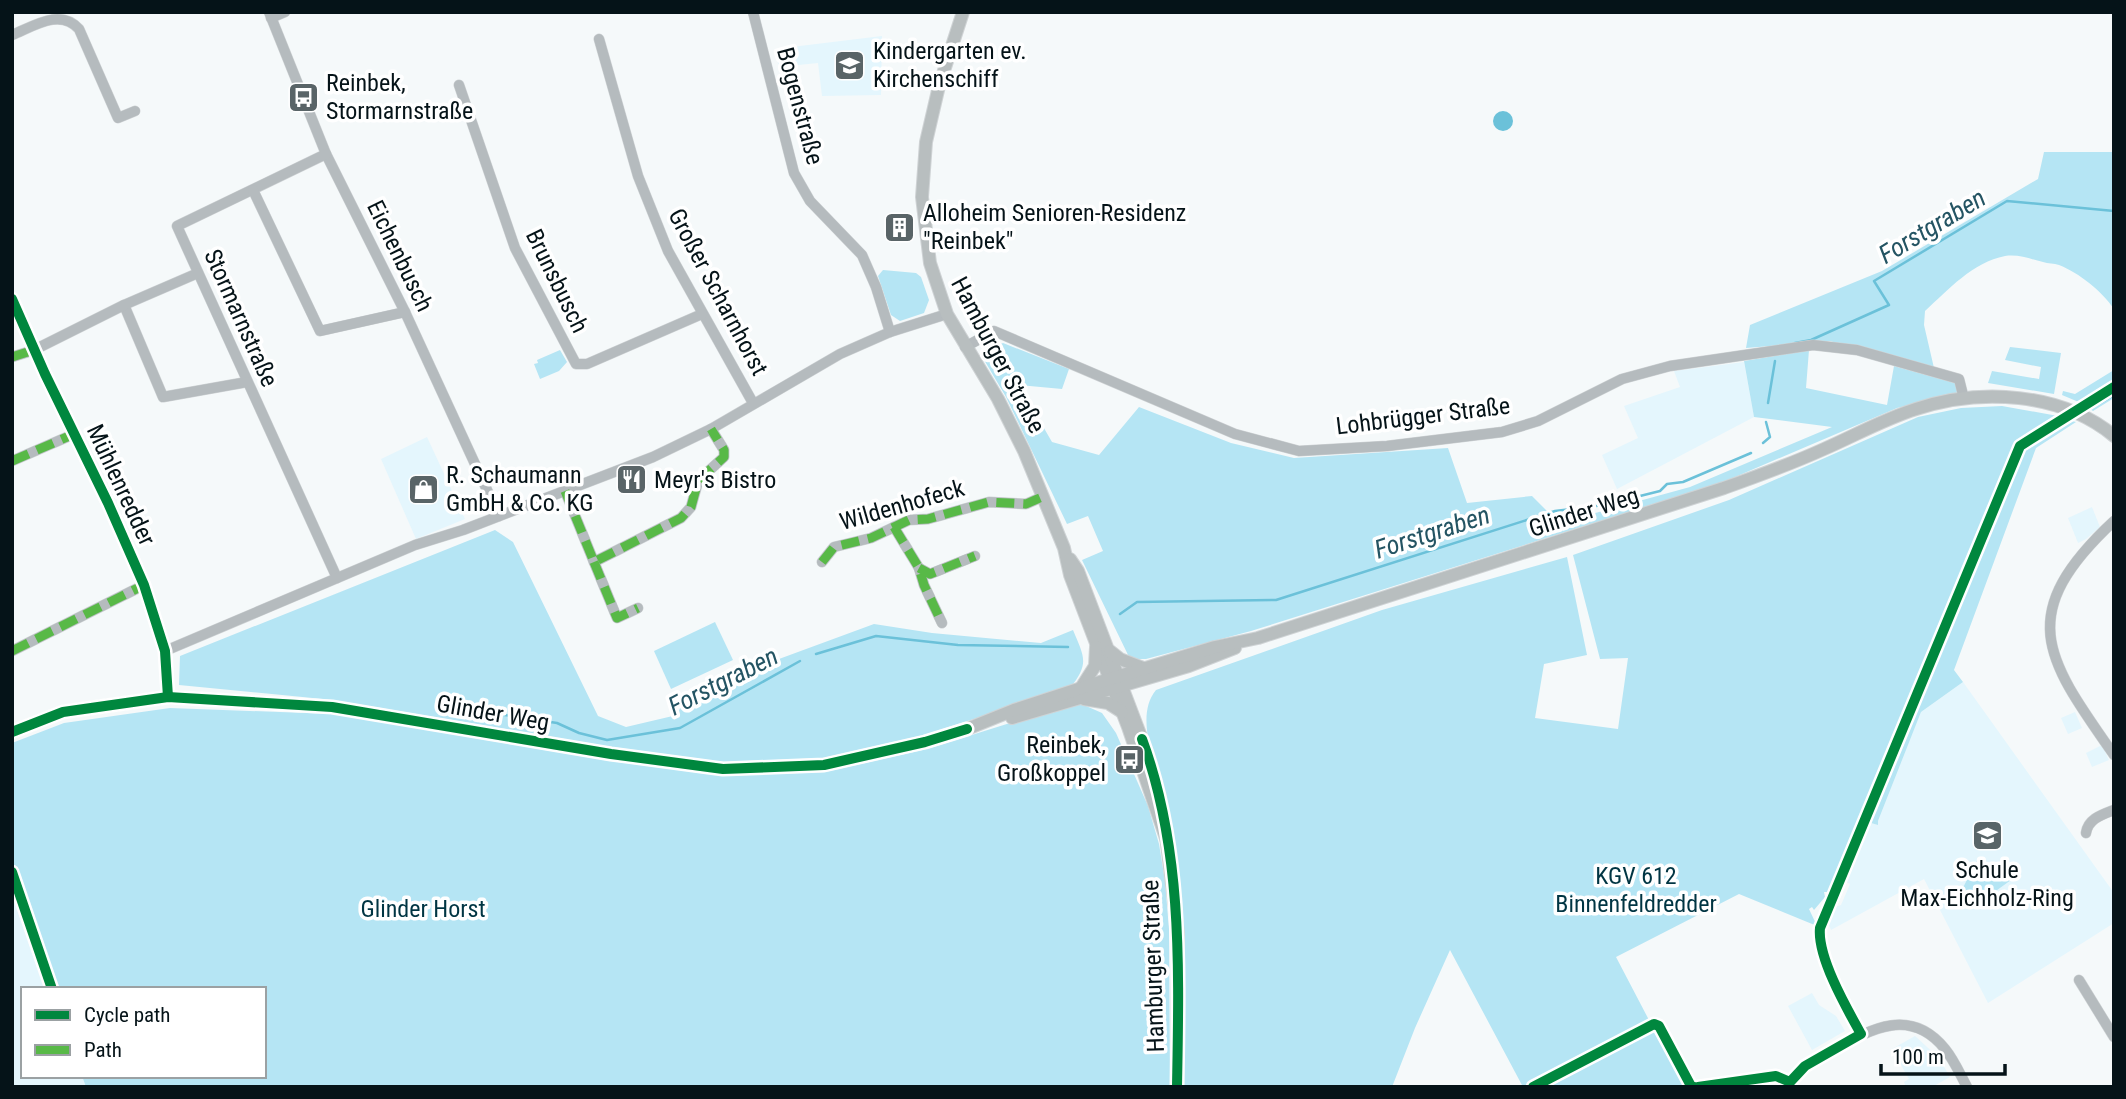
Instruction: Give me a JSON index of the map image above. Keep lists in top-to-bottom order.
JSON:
{
  "streets": {
    "main road": ["Hamburger Straße", "Glinder Weg"],
    "street": [
      "Bogenstraße",
      "Eichenbusch",
      "Brunsbusch",
      "Großer Scharnhorst",
      "Stormarnstraße",
      "Lohbrügger Straße",
      "Mühlenredder",
      "Wildenhofeck"
    ]
  },
  "crossings": [
    ["Eichenbusch", "Stormarnstraße"],
    ["Brunsbusch", "Großer Scharnhorst"],
    ["Hamburger Straße", "Lohbrügger Straße"],
    ["Hamburger Straße", "Wildenhofeck"],
    ["Hamburger Straße", "Glinder Weg"],
    ["Lohbrügger Straße", "Glinder Weg"],
    ["Mühlenredder", "Glinder Weg"]
  ],
  "water": ["Forstgraben"],
  "parks": ["KGV 612 Binnenfeldredder", "Glinder Horst"],
  "places": {
    "school or university": ["Kindergarten ev. Kirchenschiff", "Schule Max-Eichholz-Ring"],
    "bus stop": ["Reinbek, Stormarnstraße", "Reinbek, Großkoppel"],
    "building": ["Alloheim Senioren-Residenz \"Reinbek\""],
    "restaurant": ["Meyr's Bistro"],
    "shop": ["R. Schaumann GmbH & Co. KG"]
  },
  "legend": ["Cycle path", "Path"],
  "scale_bar": "100 m"
}
